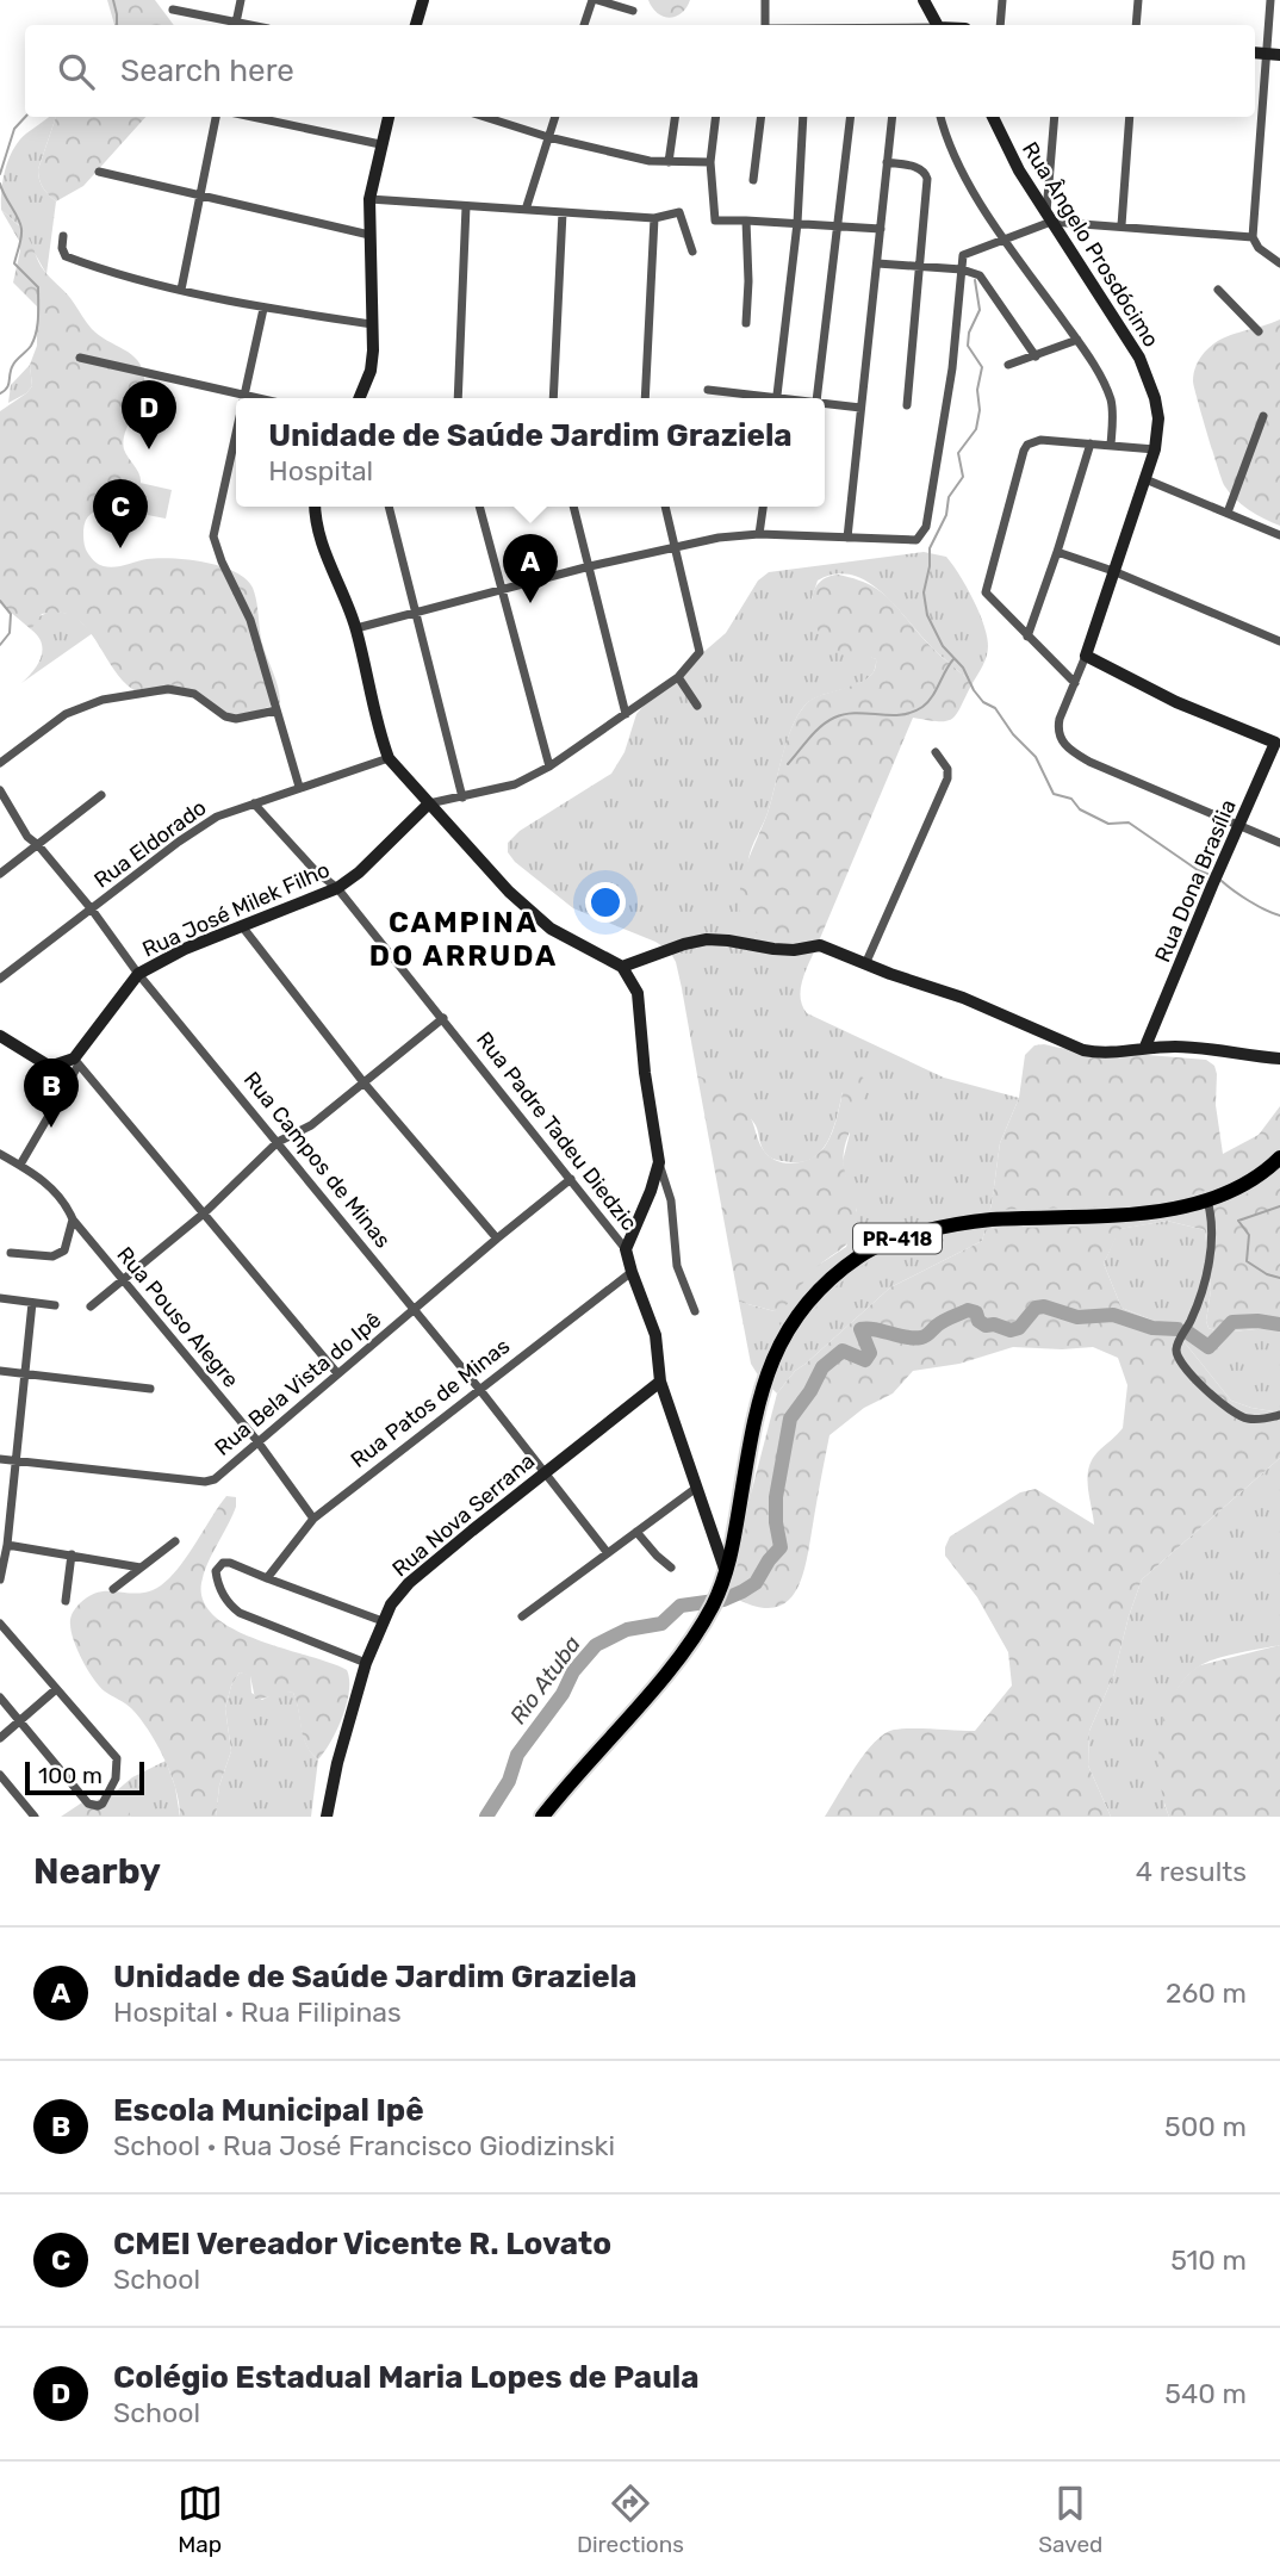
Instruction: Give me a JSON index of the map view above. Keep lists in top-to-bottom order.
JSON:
{
  "streets": {
    "highway": ["PR-418"],
    "street": [
      "Rua Ângelo Prosdócimo",
      "Rua Eldorado",
      "Rua Dona Brasília",
      "Rua José Milek Filho",
      "Rua Padre Tadeu Diedzic",
      "Rua Campos de Minas",
      "Rua Pouso Alegre",
      "Rua Bela Vista do Ipê",
      "Rua Patos de Minas",
      "Rua Nova Serrana"
    ]
  },
  "crossings": [
    ["Rua Ângelo Prosdócimo", "Rua Dona Brasília"],
    ["Rua Eldorado", "Rua Padre Tadeu Diedzic"],
    ["Rua Eldorado", "Rua Campos de Minas"],
    ["Rua José Milek Filho", "Rua Padre Tadeu Diedzic"],
    ["Rua José Milek Filho", "Rua Campos de Minas"],
    ["Rua Padre Tadeu Diedzic", "PR-418"],
    ["Rua Padre Tadeu Diedzic", "Rua Bela Vista do Ipê"],
    ["Rua Padre Tadeu Diedzic", "Rua Patos de Minas"],
    ["Rua Padre Tadeu Diedzic", "Rua Nova Serrana"],
    ["Rua Campos de Minas", "Rua Bela Vista do Ipê"],
    ["Rua Campos de Minas", "Rua Patos de Minas"],
    ["Rua Campos de Minas", "Rua Nova Serrana"],
    ["Rua Pouso Alegre", "Rua Bela Vista do Ipê"],
    ["Rua Pouso Alegre", "Rua Patos de Minas"]
  ],
  "districts": ["CAMPINA DO ARRUDA"],
  "water": ["Rio Atuba"],
  "scale_bar": "100 m",
  "page": {
    "search": "Search here",
    "pins": [
      "D",
      "C",
      "A",
      "B"
    ],
    "popup": ["Unidade de Saúde Jardim Graziela", "Hospital"],
    "scale": "100 m",
    "heading": ["Nearby", "4 results"],
    "list": [
      {
        "mark": "A",
        "name": "Unidade de Saúde Jardim Graziela",
        "note": "Hospital · Rua Filipinas",
        "value": "260 m"
      },
      {
        "mark": "B",
        "name": "Escola Municipal Ipê",
        "note": "School · Rua José Francisco Giodizinski",
        "value": "500 m"
      },
      {
        "mark": "C",
        "name": "CMEI Vereador Vicente R. Lovato",
        "note": "School",
        "value": "510 m"
      },
      {
        "mark": "D",
        "name": "Colégio Estadual Maria Lopes de Paula",
        "note": "School",
        "value": "540 m"
      }
    ],
    "nav": ["Map", "Directions", "Saved"]
  }
}
